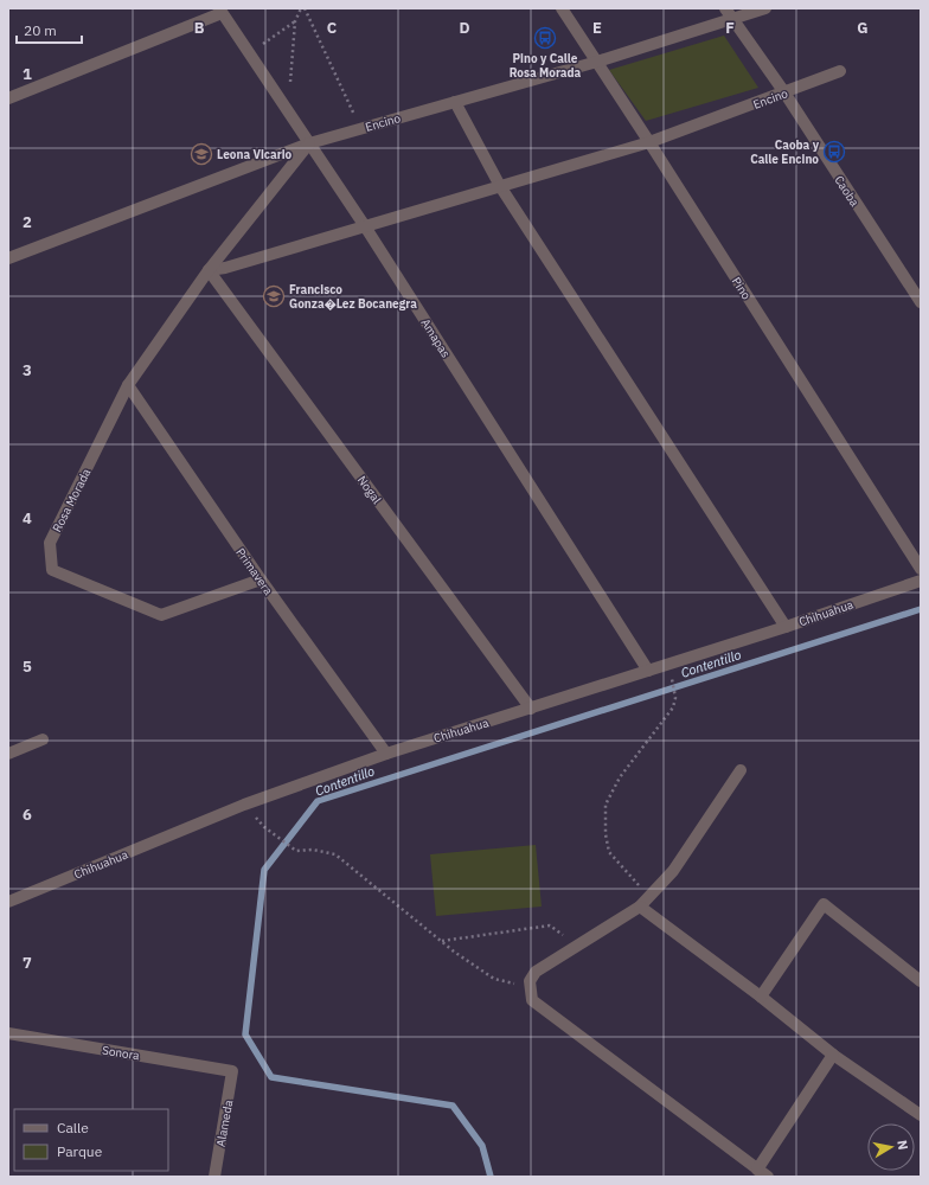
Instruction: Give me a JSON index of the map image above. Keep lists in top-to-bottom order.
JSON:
{
  "streets": {
    "street": [
      "Encino",
      "Caoba",
      "Pino",
      "Amapas",
      "Nogal",
      "Rosa Morada",
      "Primavera",
      "Chihuahua",
      "Sonora",
      "Alameda"
    ]
  },
  "crossings": [
    ["Encino", "Caoba"],
    ["Encino", "Pino"],
    ["Encino", "Amapas"],
    ["Encino", "Nogal"],
    ["Encino", "Rosa Morada"],
    ["Amapas", "Rosa Morada"],
    ["Amapas", "Chihuahua"],
    ["Nogal", "Rosa Morada"],
    ["Nogal", "Chihuahua"],
    ["Rosa Morada", "Primavera"],
    ["Primavera", "Chihuahua"],
    ["Sonora", "Alameda"]
  ],
  "water": ["Contentillo"],
  "places": {
    "bus stop": ["Pino y Calle Rosa Morada", "Caoba y Calle Encino"],
    "school or university": ["Leona Vicario", "Francisco Gonza�Lez Bocanegra"]
  },
  "legend": ["Calle", "Parque"],
  "scale_bar": "20 m",
  "north": "right",
  "grid": {
    "columns": [
      "B",
      "C",
      "D",
      "E",
      "F",
      "G"
    ],
    "rows": [
      "1",
      "2",
      "3",
      "4",
      "5",
      "6",
      "7"
    ]
  }
}
